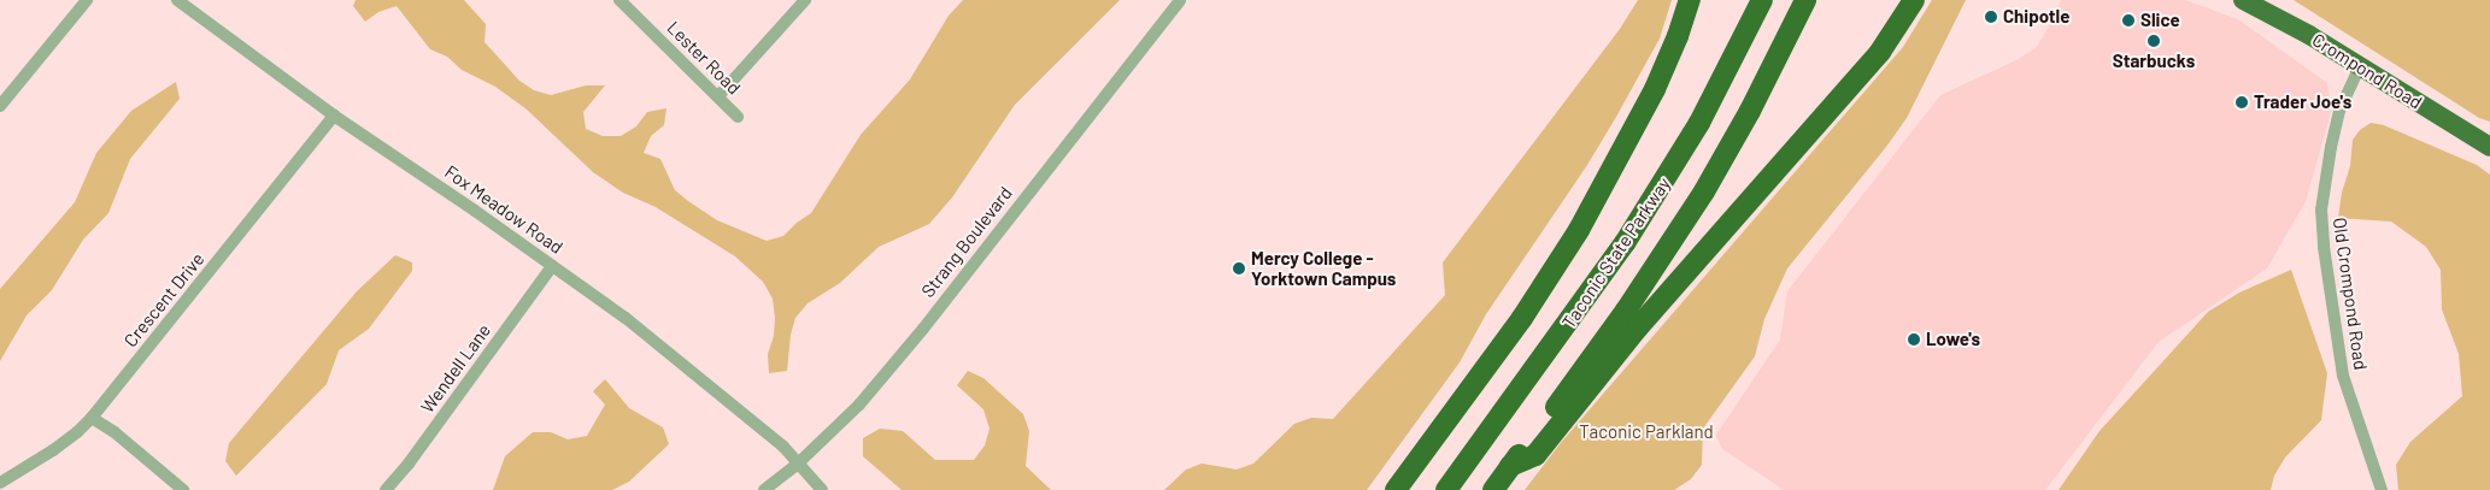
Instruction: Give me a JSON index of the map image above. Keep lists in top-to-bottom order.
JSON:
{
  "streets": {
    "highway": ["Crompond Road", "Taconic State Parkway"],
    "street": [
      "Lester Road",
      "Fox Meadow Road",
      "Strang Boulevard",
      "Old Crompond Road",
      "Crescent Drive",
      "Wendell Lane"
    ]
  },
  "crossings": [
    ["Crompond Road", "Old Crompond Road"],
    ["Fox Meadow Road", "Strang Boulevard"],
    ["Fox Meadow Road", "Crescent Drive"],
    ["Fox Meadow Road", "Wendell Lane"]
  ],
  "parks": ["Taconic Parkland"],
  "places": [
    "Chipotle",
    "Slice",
    "Starbucks",
    "Trader Joe's",
    "Mercy College - Yorktown Campus",
    "Lowe's"
  ]
}
